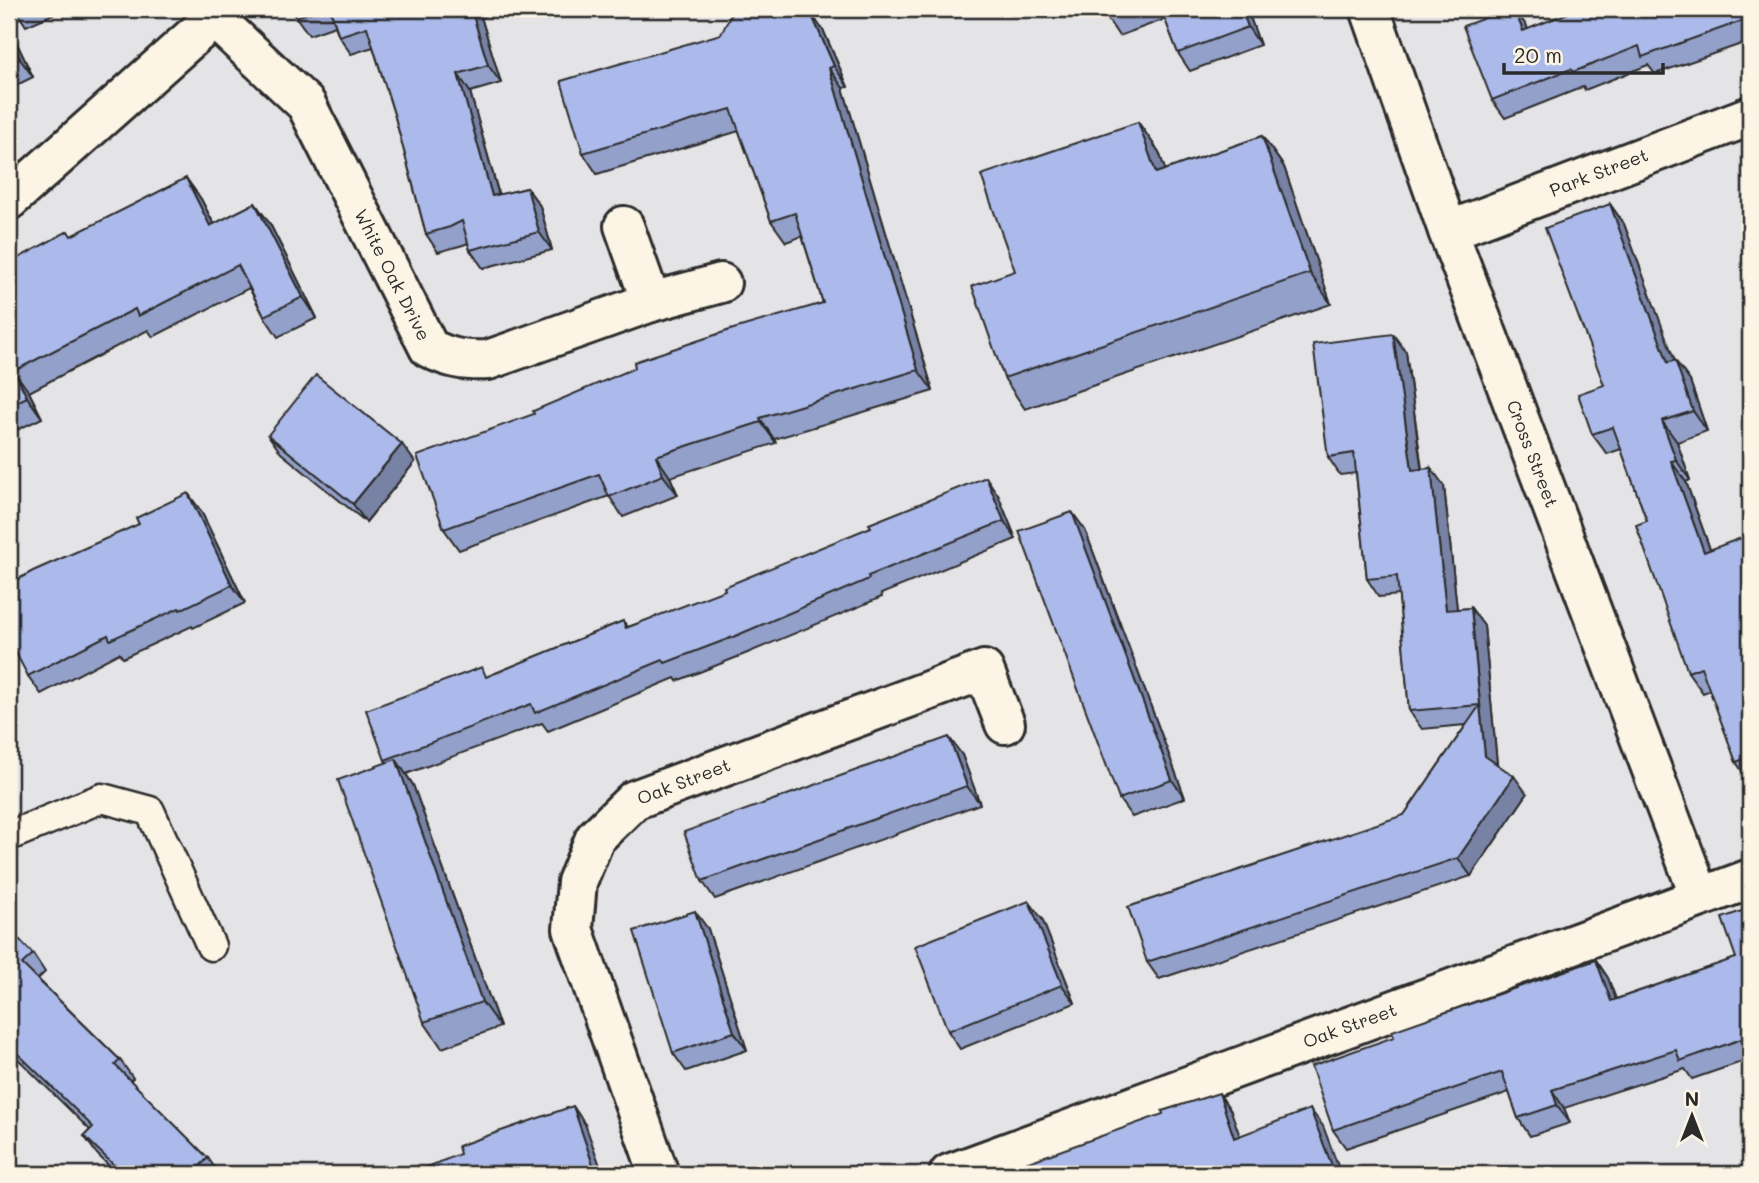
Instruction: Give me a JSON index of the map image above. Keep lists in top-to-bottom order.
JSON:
{
  "streets": {
    "street": [
      "Park Street",
      "White Oak Drive",
      "Cross Street",
      "Oak Street"
    ]
  },
  "crossings": [
    ["Park Street", "Cross Street"],
    ["Cross Street", "Oak Street"]
  ],
  "scale_bar": "20 m",
  "north": "top"
}
